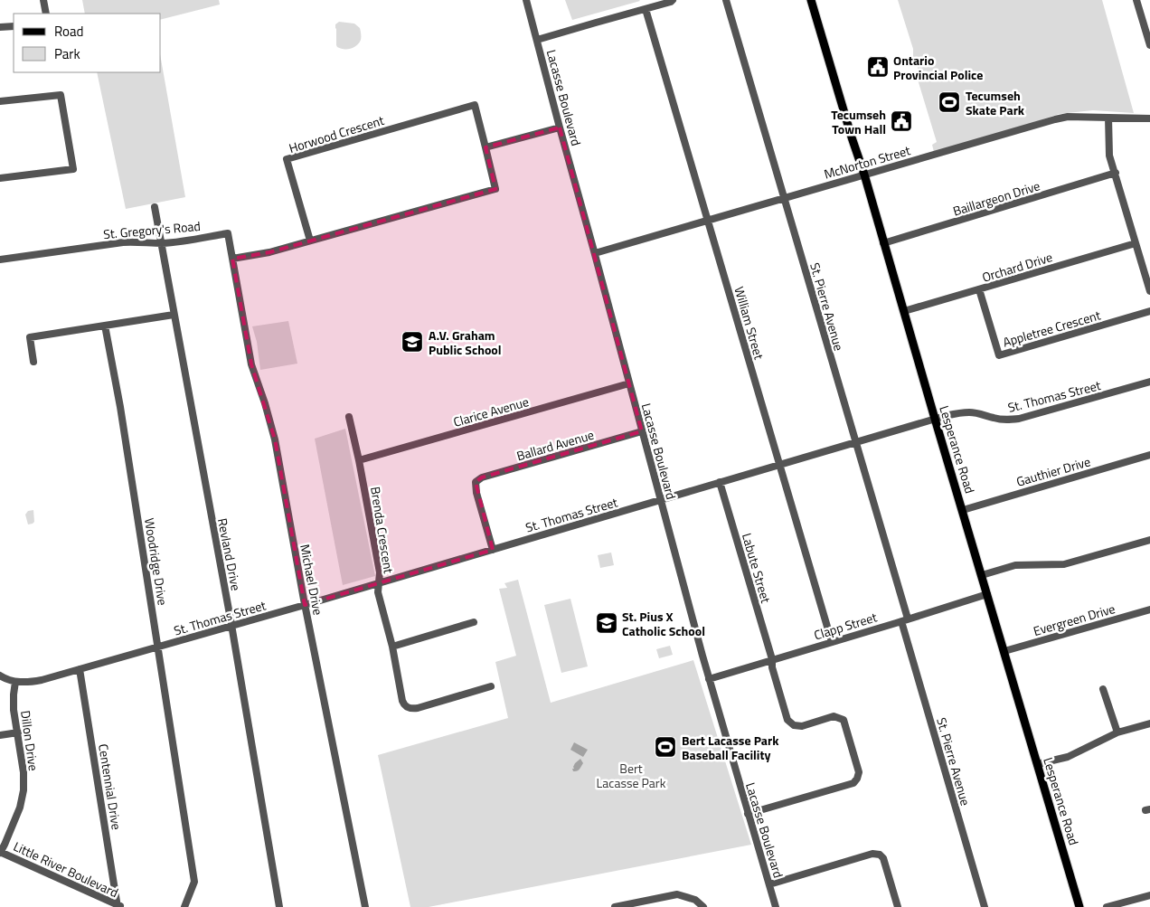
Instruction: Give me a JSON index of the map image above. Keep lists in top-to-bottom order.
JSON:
{
  "streets": {
    "main road": ["Lesperance Road"],
    "street": [
      "Lacasse Boulevard",
      "Horwood Crescent",
      "McNorton Street",
      "Baillargeon Drive",
      "St. Gregory's Road",
      "Orchard Drive",
      "St. Pierre Avenue",
      "William Street",
      "Appletree Crescent",
      "St. Thomas Street",
      "Clarice Avenue",
      "Ballard Avenue",
      "Gauthier Drive",
      "Brenda Crescent",
      "Revland Drive",
      "Woodridge Drive",
      "Labute Street",
      "Michael Drive",
      "Evergreen Drive",
      "Clapp Street",
      "Dillon Drive",
      "Centennial Drive",
      "Little River Boulevard"
    ]
  },
  "crossings": [
    ["Lacasse Boulevard", "McNorton Street"],
    ["Lacasse Boulevard", "St. Thomas Street"],
    ["Lacasse Boulevard", "Clarice Avenue"],
    ["Lacasse Boulevard", "Ballard Avenue"],
    ["Lacasse Boulevard", "Labute Street"],
    ["Lacasse Boulevard", "Clapp Street"],
    ["McNorton Street", "St. Pierre Avenue"],
    ["McNorton Street", "William Street"],
    ["McNorton Street", "Lesperance Road"],
    ["Baillargeon Drive", "Lesperance Road"],
    ["St. Gregory's Road", "Revland Drive"],
    ["St. Gregory's Road", "Michael Drive"],
    ["Orchard Drive", "Appletree Crescent"],
    ["Orchard Drive", "Lesperance Road"],
    ["St. Pierre Avenue", "St. Thomas Street"],
    ["St. Pierre Avenue", "Clapp Street"],
    ["William Street", "St. Thomas Street"],
    ["William Street", "Clapp Street"],
    ["St. Thomas Street", "Ballard Avenue"],
    ["St. Thomas Street", "Lesperance Road"],
    ["St. Thomas Street", "Brenda Crescent"],
    ["St. Thomas Street", "Revland Drive"],
    ["St. Thomas Street", "Woodridge Drive"],
    ["St. Thomas Street", "Labute Street"],
    ["St. Thomas Street", "Michael Drive"],
    ["St. Thomas Street", "Dillon Drive"],
    ["St. Thomas Street", "Centennial Drive"],
    ["Clarice Avenue", "Brenda Crescent"],
    ["Lesperance Road", "Gauthier Drive"],
    ["Lesperance Road", "Evergreen Drive"],
    ["Lesperance Road", "Clapp Street"],
    ["Labute Street", "Clapp Street"],
    ["Dillon Drive", "Little River Boulevard"],
    ["Centennial Drive", "Little River Boulevard"]
  ],
  "parks": ["Bert Lacasse Park"],
  "places": {
    "public building": ["Ontario Provincial Police", "Tecumseh Town Hall"],
    "sports": ["Tecumseh Skate Park", "Bert Lacasse Park Baseball Facility"],
    "school or university": ["A.V. Graham Public School", "St. Pius X Catholic School"]
  },
  "legend": ["Road", "Park"]
}
